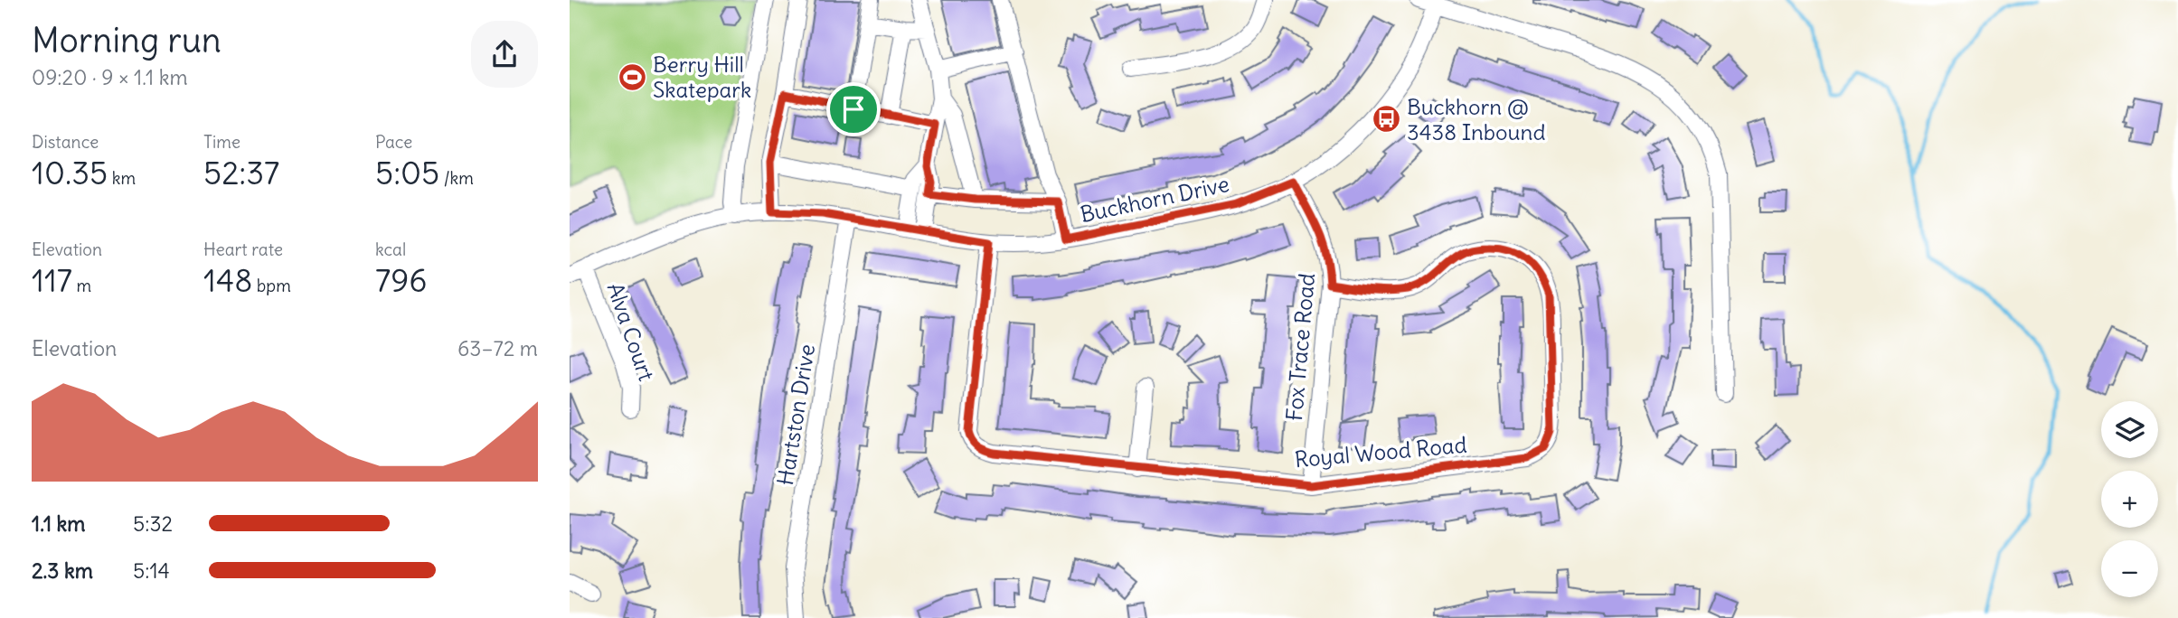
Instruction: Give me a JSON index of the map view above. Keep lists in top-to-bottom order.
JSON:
{
  "streets": {
    "street": [
      "Buckhorn Drive",
      "Alva Court",
      "Fox Trace Road",
      "Hartston Drive",
      "Royal Wood Road"
    ]
  },
  "crossings": [
    ["Buckhorn Drive", "Alva Court"],
    ["Buckhorn Drive", "Fox Trace Road"],
    ["Buckhorn Drive", "Hartston Drive"],
    ["Buckhorn Drive", "Royal Wood Road"],
    ["Fox Trace Road", "Royal Wood Road"]
  ],
  "places": {
    "sports": ["Berry Hill Skatepark"],
    "bus stop": ["Buckhorn @ 3438 Inbound"]
  },
  "page": {
    "heading": ["Morning run", "09:20 · 9 × 1.1 km"],
    "stats": [
      ["Distance", "10.35 km"],
      ["Time", "52:37"],
      ["Pace", "5:05 /km"],
      ["Elevation", "117 m"],
      ["Heart rate", "148 bpm"],
      ["kcal", "796"]
    ],
    "chart": ["Elevation", "63–72 m"],
    "map_buttons": ["+", "−"],
    "list": [
      {
        "name": "1.1 km",
        "note": "5:32"
      },
      {
        "name": "2.3 km",
        "note": "5:14"
      }
    ]
  }
}
